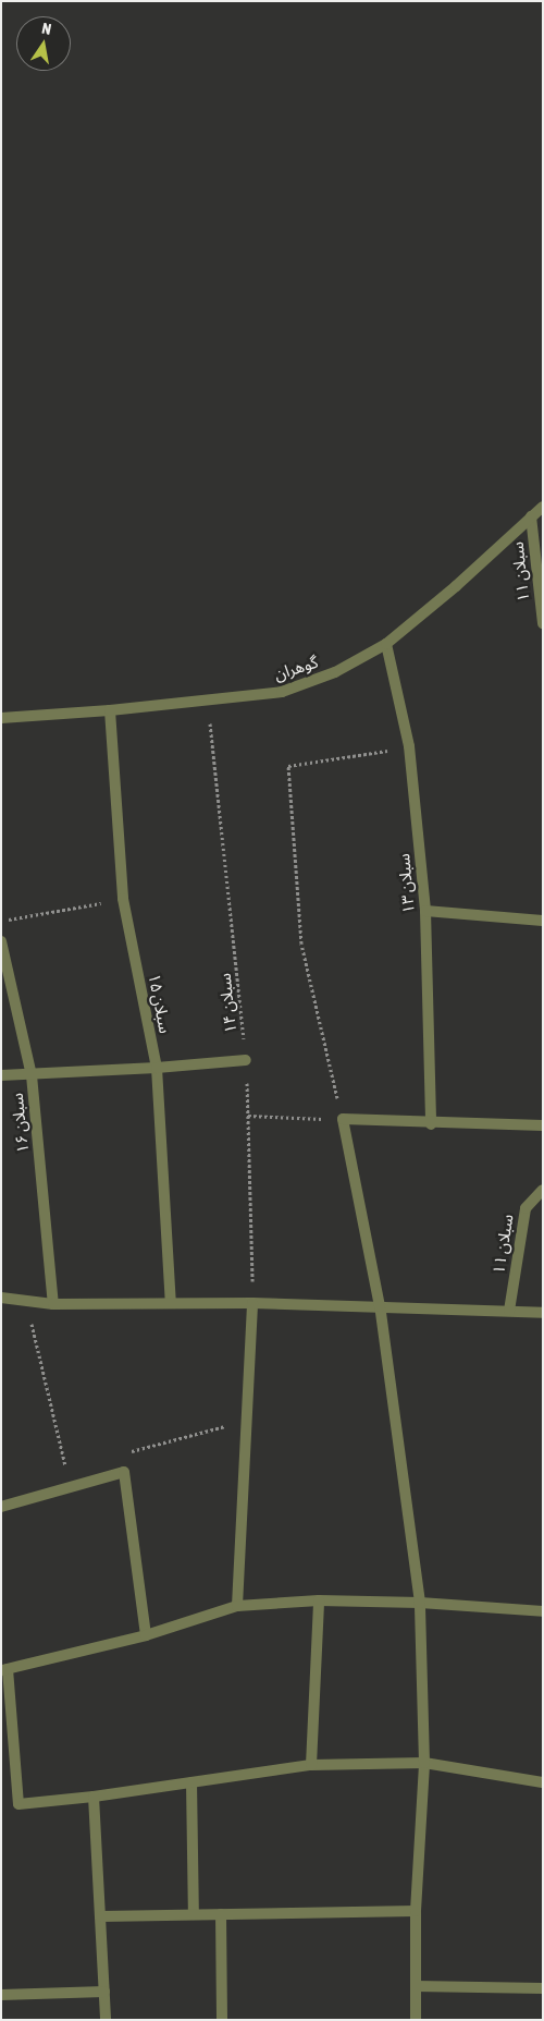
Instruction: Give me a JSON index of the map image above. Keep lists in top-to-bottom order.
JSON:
{
  "streets": {
    "street": [
      "سبلان ۱۱",
      "گوهران",
      "سبلان ۱۳",
      "سبلان ۱۵",
      "سبلان ۱۶"
    ],
    "path": ["سبلان ۱۴"]
  },
  "crossings": [
    ["سبلان ۱۱", "گوهران"],
    ["گوهران", "سبلان ۱۳"],
    ["گوهران", "سبلان ۱۵"],
    ["گوهران", "سبلان ۱۴"]
  ],
  "north": "top"
}
